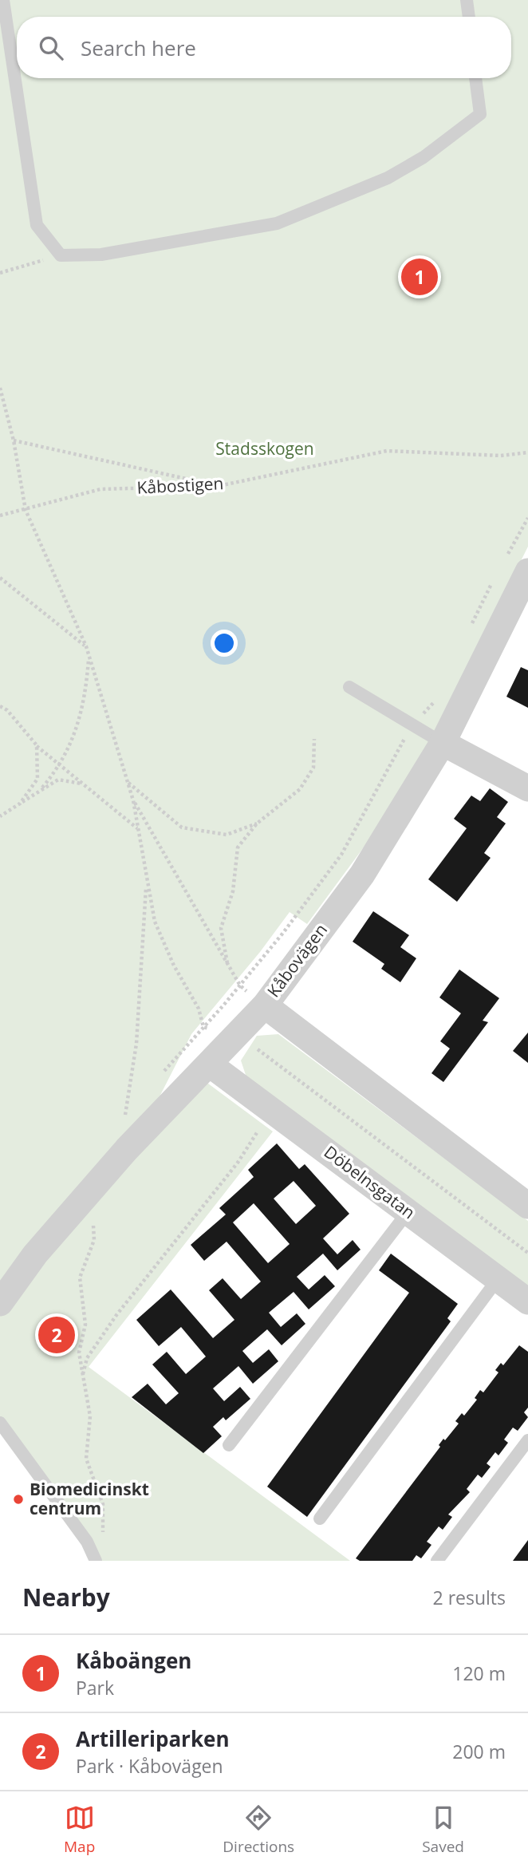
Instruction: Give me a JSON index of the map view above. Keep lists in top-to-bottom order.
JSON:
{
  "streets": {
    "street": ["Kåbovägen", "Döbelnsgatan"],
    "path": ["Kåbostigen"]
  },
  "crossings": [
    ["Kåbovägen", "Döbelnsgatan"]
  ],
  "parks": ["Stadsskogen"],
  "places": ["Biomedicinskt centrum"],
  "page": {
    "search": "Search here",
    "pins": ["1", "2"],
    "heading": ["Nearby", "2 results"],
    "list": [
      {
        "mark": "1",
        "name": "Kåboängen",
        "note": "Park",
        "value": "120 m"
      },
      {
        "mark": "2",
        "name": "Artilleriparken",
        "note": "Park · Kåbovägen",
        "value": "200 m"
      }
    ],
    "nav": ["Map", "Directions", "Saved"]
  }
}
